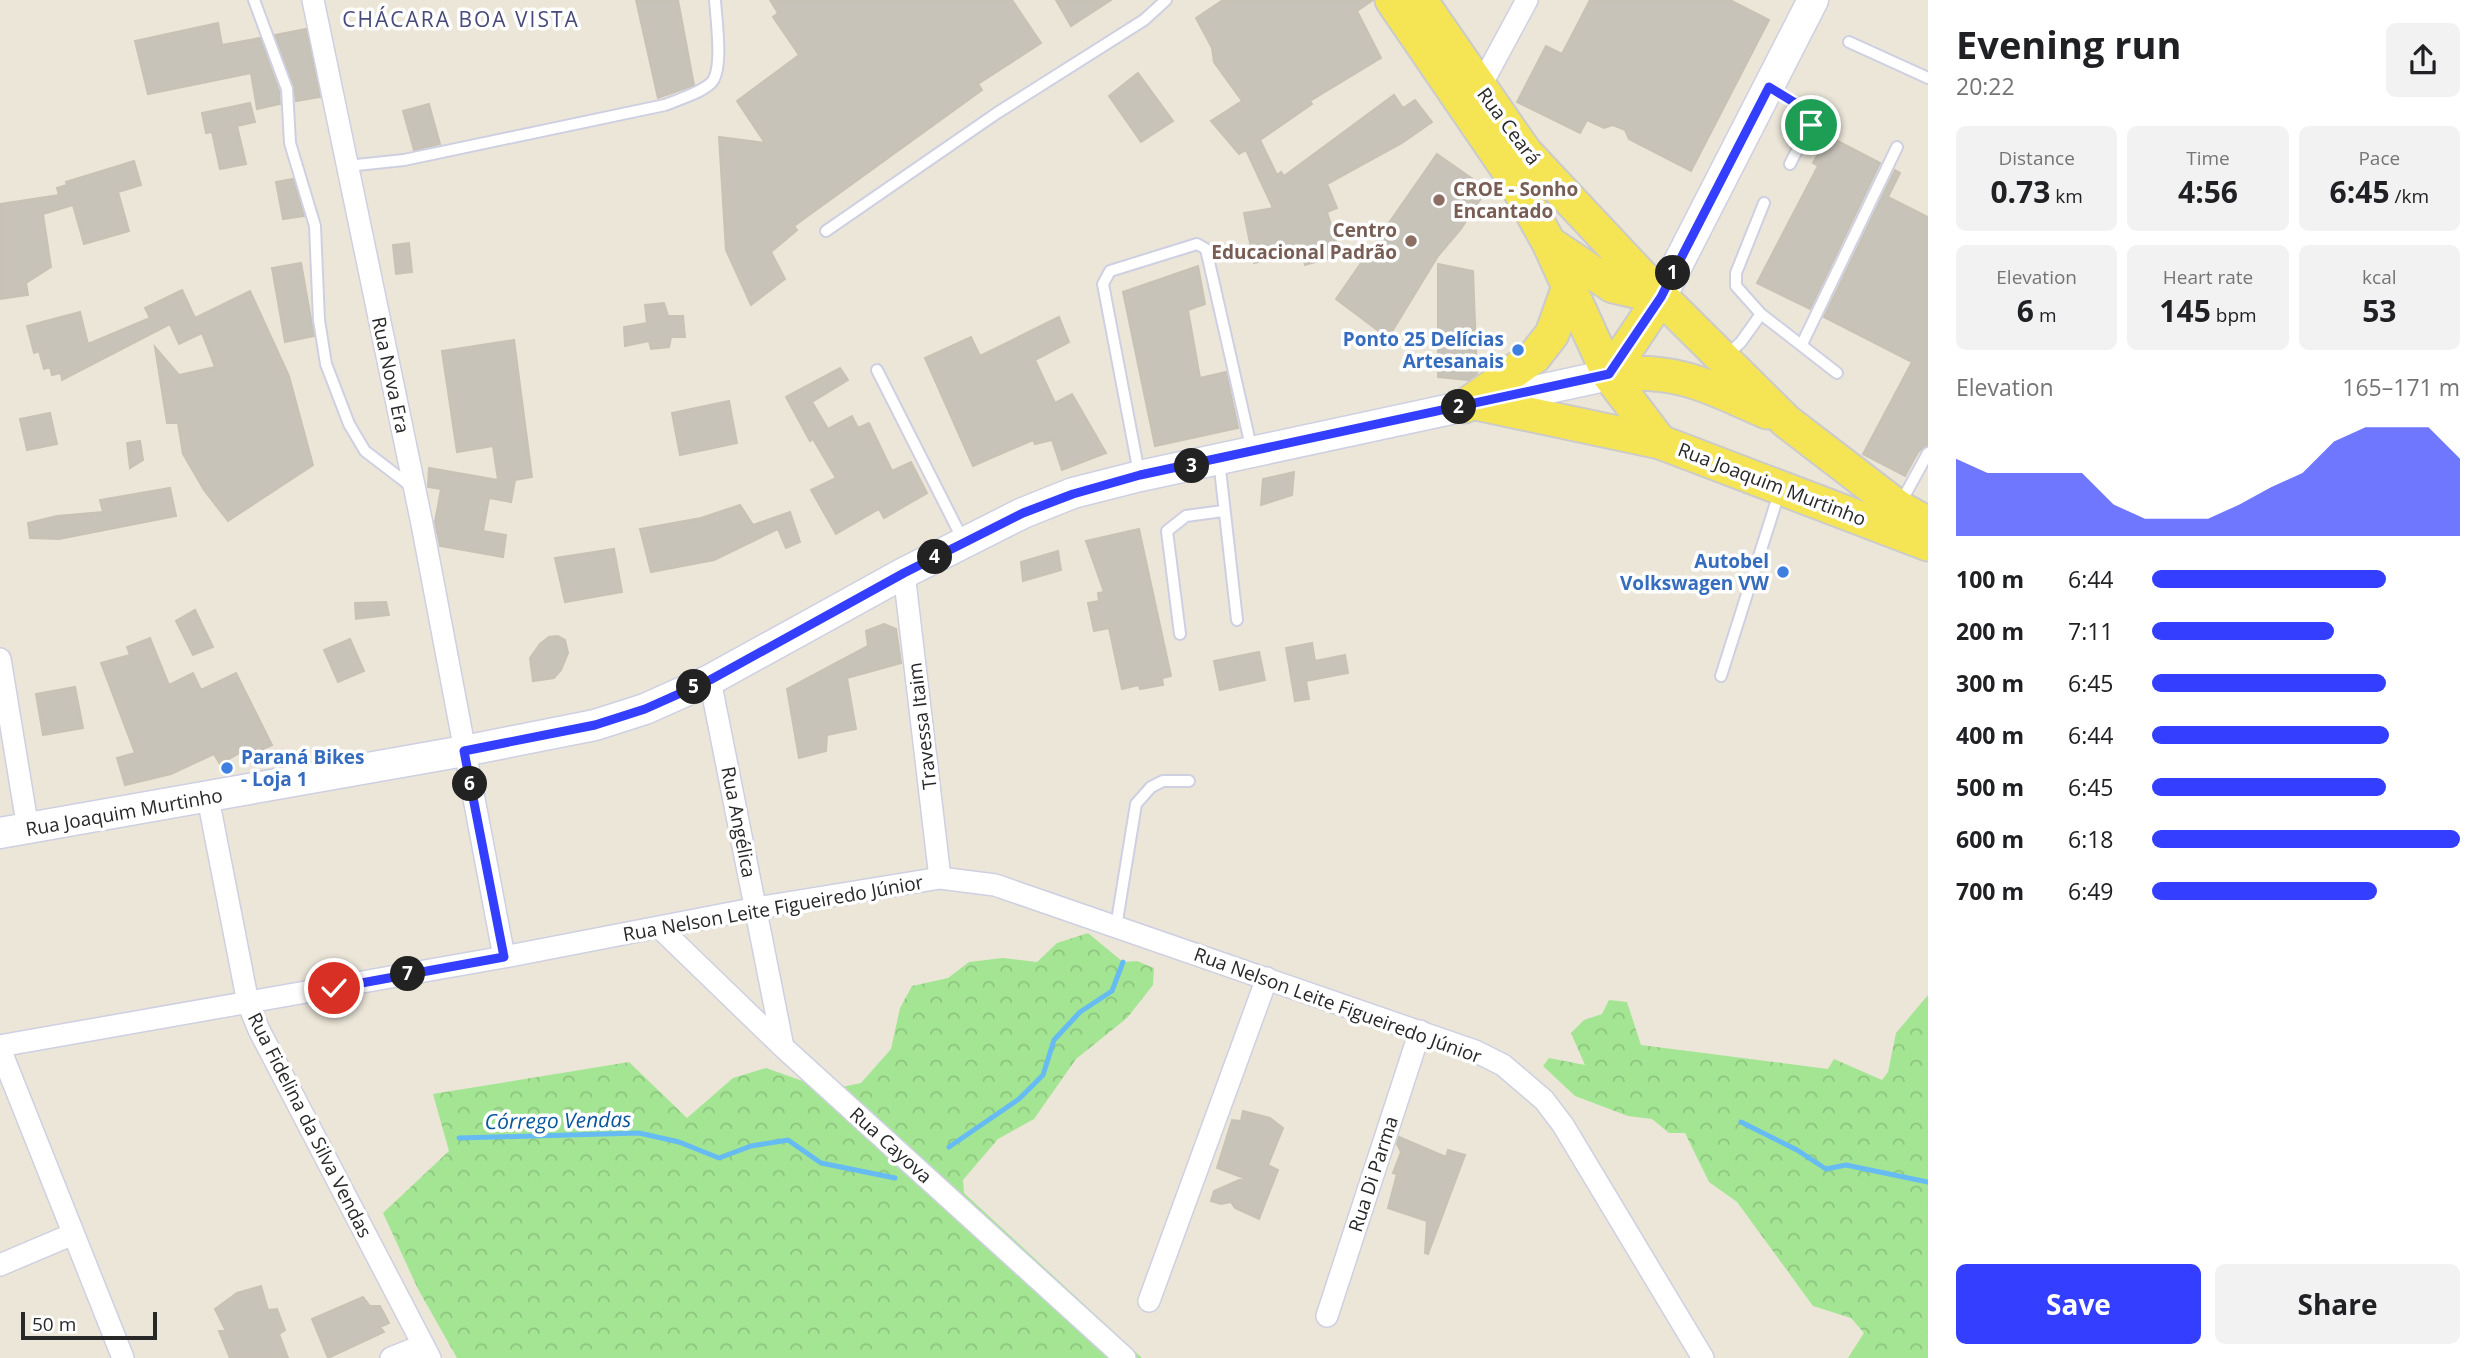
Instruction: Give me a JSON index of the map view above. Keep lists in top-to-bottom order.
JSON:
{
  "streets": {
    "main road": ["Rua Ceará", "Rua Joaquim Murtinho"],
    "street": [
      "Rua Nova Era",
      "Travessa Itaim",
      "Rua Angélica",
      "Rua Nelson Leite Figueiredo Júnior",
      "Rua Fidelina da Silva Vendas",
      "Rua Cayova",
      "Rua Di Parma"
    ]
  },
  "crossings": [
    ["Rua Ceará", "Rua Joaquim Murtinho"],
    ["Rua Nova Era", "Rua Joaquim Murtinho"],
    ["Rua Nova Era", "Rua Nelson Leite Figueiredo Júnior"],
    ["Rua Joaquim Murtinho", "Travessa Itaim"],
    ["Rua Joaquim Murtinho", "Rua Angélica"],
    ["Rua Joaquim Murtinho", "Rua Fidelina da Silva Vendas"],
    ["Travessa Itaim", "Rua Nelson Leite Figueiredo Júnior"],
    ["Rua Angélica", "Rua Nelson Leite Figueiredo Júnior"],
    ["Rua Angélica", "Rua Cayova"],
    ["Rua Nelson Leite Figueiredo Júnior", "Rua Fidelina da Silva Vendas"],
    ["Rua Nelson Leite Figueiredo Júnior", "Rua Cayova"],
    ["Rua Nelson Leite Figueiredo Júnior", "Rua Di Parma"]
  ],
  "districts": ["CHÁCARA BOA VISTA"],
  "water": ["Córrego Vendas"],
  "places": [
    "CROE - Sonho Encantado",
    "Centro Educacional Padrão",
    "Ponto 25 Delícias Artesanais",
    "Autobel Volkswagen VW",
    "Paraná Bikes - Loja 1"
  ],
  "scale_bar": "50 m",
  "page": {
    "heading": ["Evening run", "20:22"],
    "stats": [
      ["Distance", "0.73 km"],
      ["Time", "4:56"],
      ["Pace", "6:45 /km"],
      ["Elevation", "6 m"],
      ["Heart rate", "145 bpm"],
      ["kcal", "53"]
    ],
    "pins": [
      "1",
      "2",
      "3",
      "4",
      "5",
      "6",
      "7"
    ],
    "chart": ["Elevation", "165–171 m"],
    "list": [
      {
        "name": "100 m",
        "note": "6:44"
      },
      {
        "name": "200 m",
        "note": "7:11"
      },
      {
        "name": "300 m",
        "note": "6:45"
      },
      {
        "name": "400 m",
        "note": "6:44"
      },
      {
        "name": "500 m",
        "note": "6:45"
      },
      {
        "name": "600 m",
        "note": "6:18"
      },
      {
        "name": "700 m",
        "note": "6:49"
      }
    ],
    "buttons": ["Save", "Share"],
    "scale": "50 m"
  }
}
